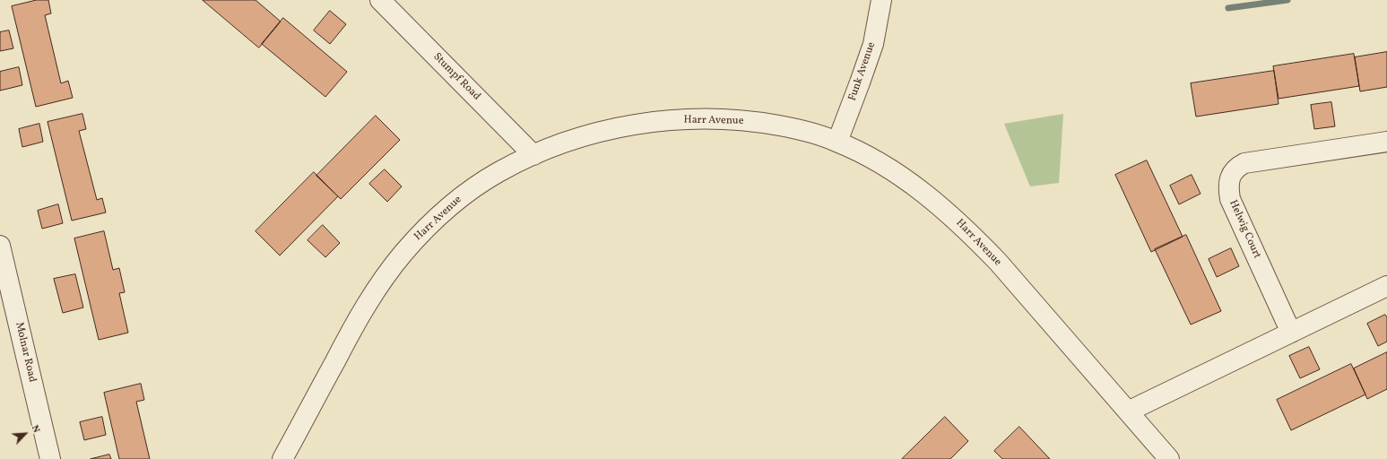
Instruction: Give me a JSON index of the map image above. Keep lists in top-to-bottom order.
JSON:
{
  "streets": {
    "street": [
      "Funk Avenue",
      "Stumpf Road",
      "Harr Avenue",
      "Helwig Court",
      "Molnar Road"
    ]
  },
  "crossings": [
    ["Funk Avenue", "Harr Avenue"],
    ["Stumpf Road", "Harr Avenue"]
  ],
  "north": "top right"
}
